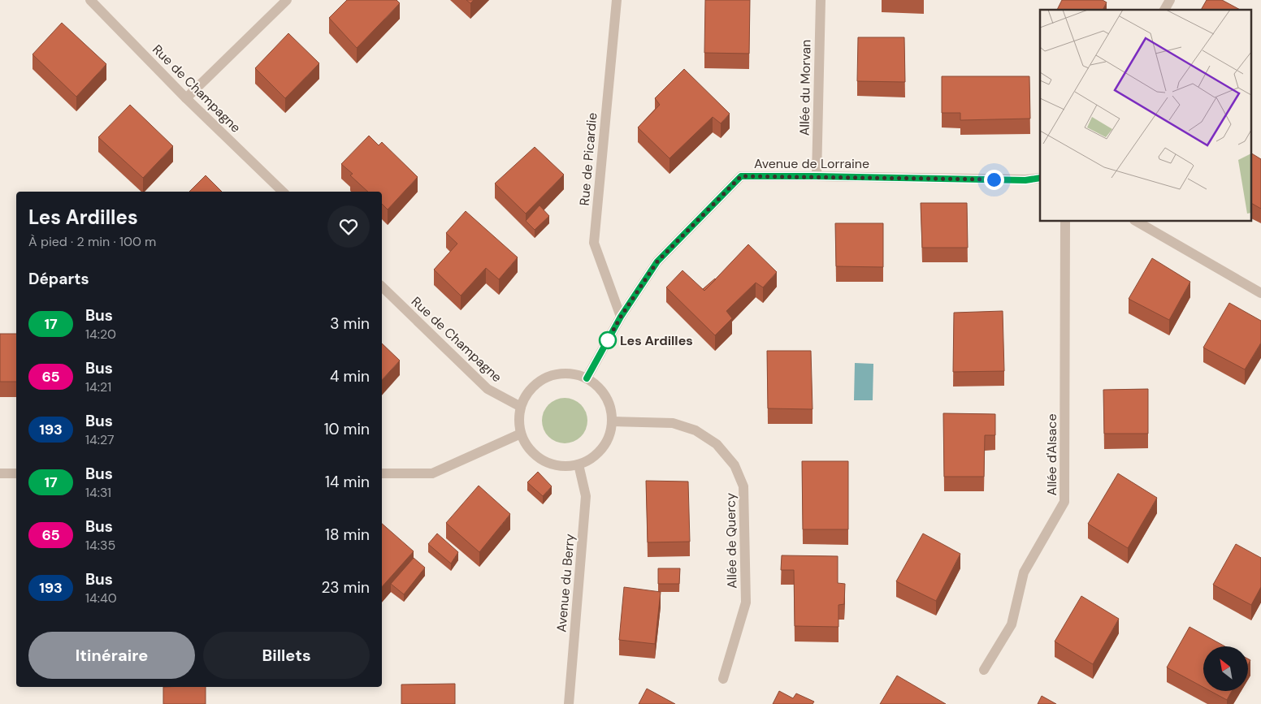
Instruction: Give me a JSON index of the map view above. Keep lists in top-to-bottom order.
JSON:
{
  "streets": {
    "street": [
      "Allée du Morvan",
      "Rue de Champagne",
      "Rue de Picardie",
      "Avenue de Lorraine",
      "Allée d'Alsace",
      "Allée de Quercy",
      "Avenue du Berry"
    ]
  },
  "crossings": [
    ["Allée du Morvan", "Avenue de Lorraine"],
    ["Rue de Champagne", "Avenue de Lorraine"],
    ["Rue de Champagne", "Allée de Quercy"],
    ["Rue de Champagne", "Avenue du Berry"],
    ["Rue de Picardie", "Avenue de Lorraine"],
    ["Avenue de Lorraine", "Allée de Quercy"],
    ["Avenue de Lorraine", "Avenue du Berry"],
    ["Allée de Quercy", "Avenue du Berry"]
  ],
  "places": ["Les Ardilles"],
  "lines": ["bus line 17"],
  "north": "top left",
  "page": {
    "heading": [
      ["Les Ardilles", "À pied · 2 min · 100 m"],
      "Départs"
    ],
    "list": [
      {
        "mark": "17",
        "name": "Bus",
        "note": "14:20",
        "value": "3 min"
      },
      {
        "mark": "65",
        "name": "Bus",
        "note": "14:21",
        "value": "4 min"
      },
      {
        "mark": "193",
        "name": "Bus",
        "note": "14:27",
        "value": "10 min"
      },
      {
        "mark": "17",
        "name": "Bus",
        "note": "14:31",
        "value": "14 min"
      },
      {
        "mark": "65",
        "name": "Bus",
        "note": "14:35",
        "value": "18 min"
      },
      {
        "mark": "193",
        "name": "Bus",
        "note": "14:40",
        "value": "23 min"
      }
    ],
    "buttons": ["Itinéraire", "Billets"]
  }
}
